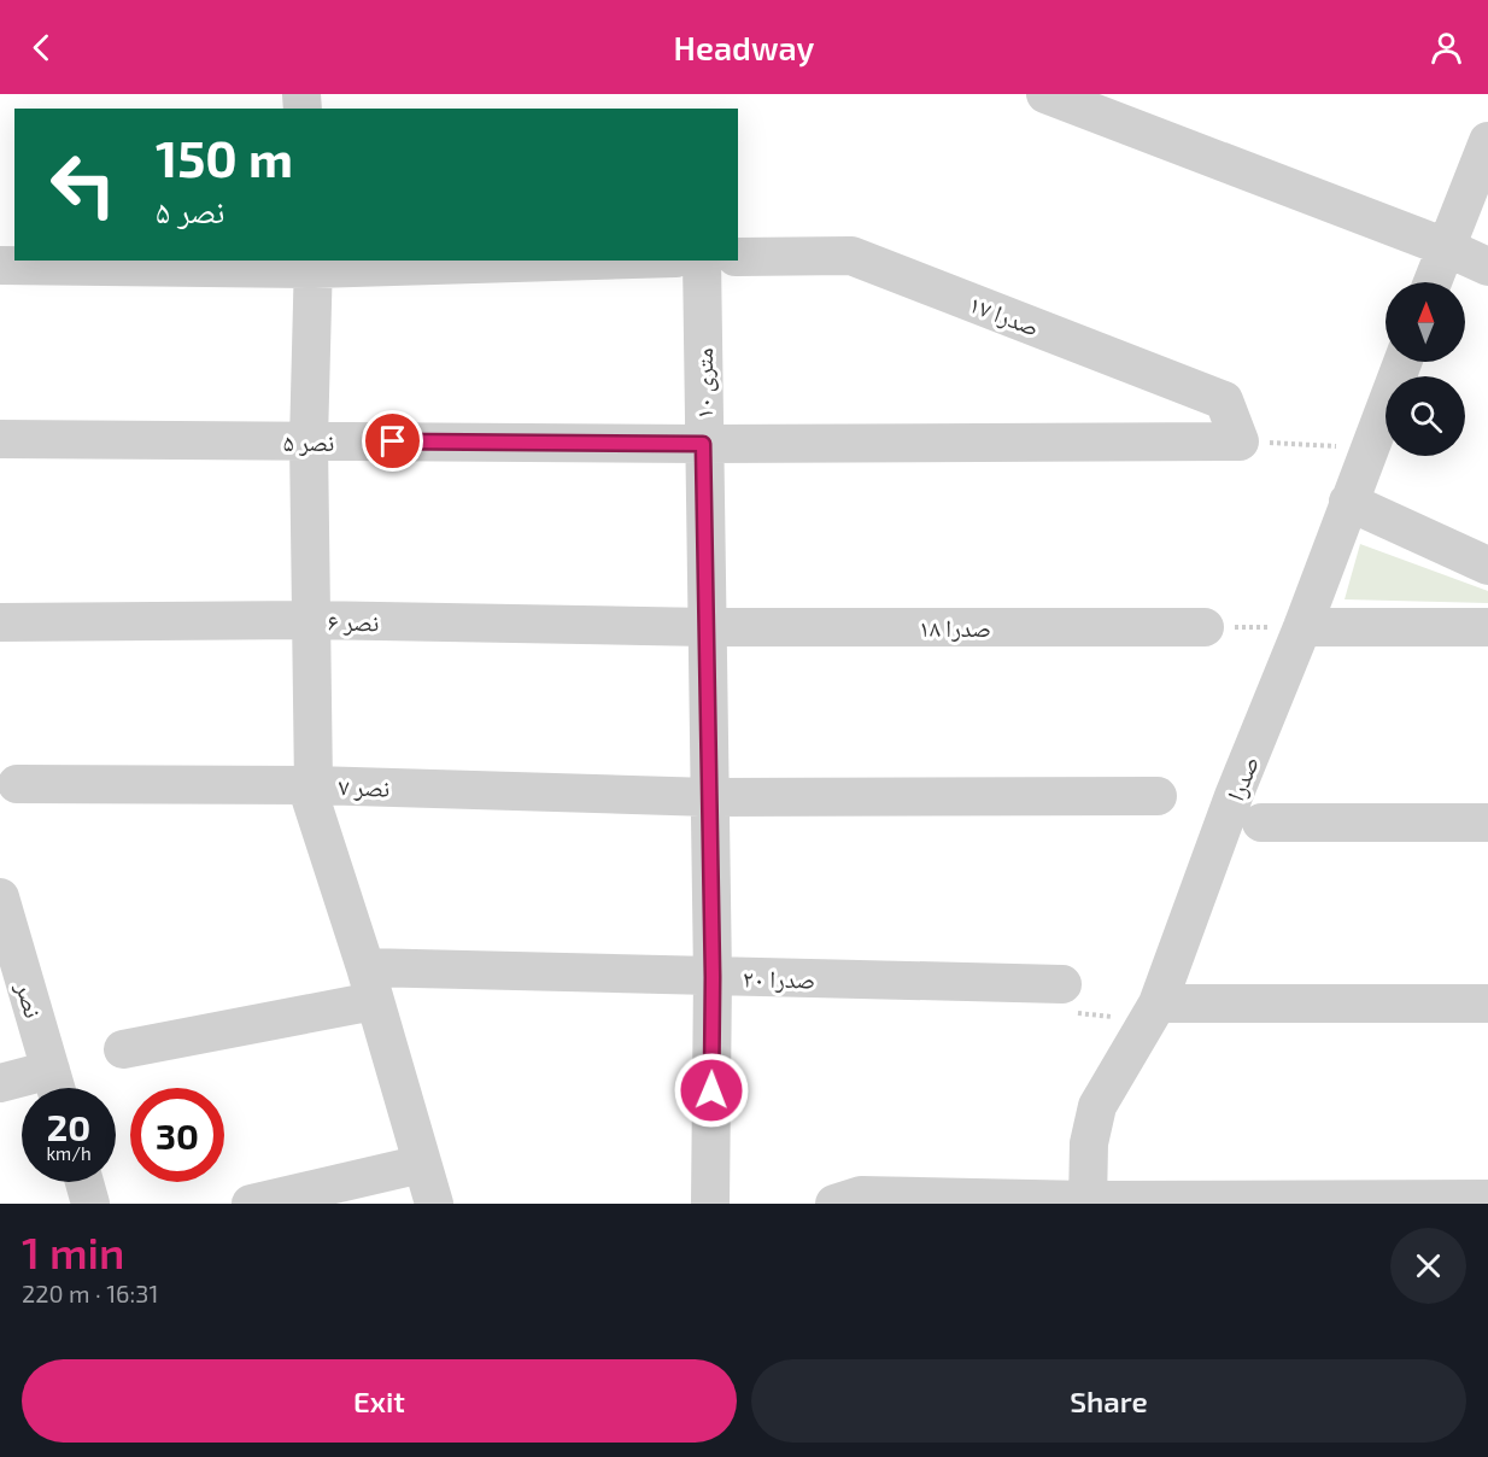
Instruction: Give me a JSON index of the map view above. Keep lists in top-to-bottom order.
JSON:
{
  "streets": {
    "street": [
      "صدرا ۱۷",
      "۱۰ متری",
      "نصر ۵",
      "نصر ۶",
      "صدرا ۱۸",
      "صدرا",
      "نصر ۷",
      "صدرا ۲۰",
      "نصر"
    ]
  },
  "crossings": [
    ["صدرا ۱۷", "نصر ۵"],
    ["۱۰ متری", "نصر ۵"],
    ["۱۰ متری", "نصر ۶"],
    ["۱۰ متری", "صدرا ۱۸"],
    ["۱۰ متری", "نصر ۷"],
    ["۱۰ متری", "صدرا ۲۰"],
    ["نصر ۶", "صدرا ۱۸"]
  ],
  "north": "top",
  "page": {
    "header": "Headway",
    "turn": ["150 m", "نصر ۵"],
    "speed": "20 km/h",
    "limit": "30",
    "heading": ["1 min", "220 m · 16:31"],
    "buttons": ["Exit", "Share"]
  }
}
